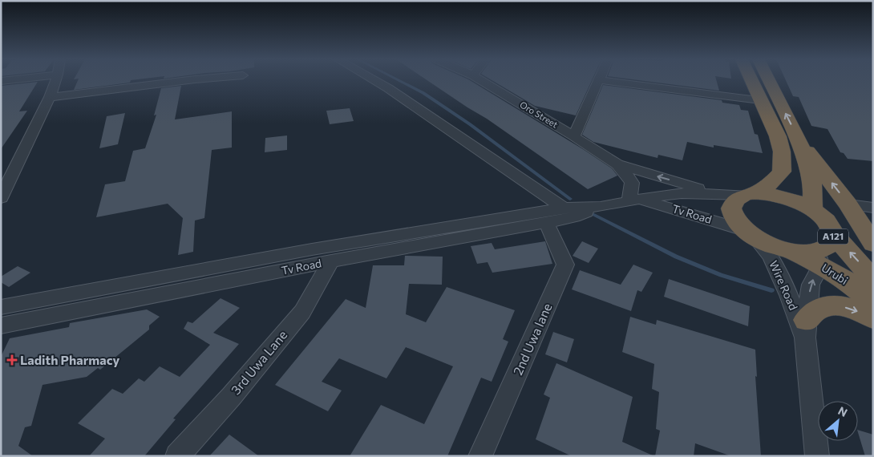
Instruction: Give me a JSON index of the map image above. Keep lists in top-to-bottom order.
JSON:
{
  "streets": {
    "highway": ["A121", "Urubi"],
    "street": [
      "Oro Street",
      "Tv Road",
      "Wire Road",
      "2nd Uwa lane",
      "3rd Uwa Lane"
    ]
  },
  "crossings": [
    ["Oro Street", "Tv Road"],
    ["Tv Road", "A121"],
    ["Tv Road", "Urubi"],
    ["Tv Road", "Wire Road"],
    ["Tv Road", "2nd Uwa lane"],
    ["Tv Road", "3rd Uwa Lane"],
    ["A121", "Urubi"],
    ["A121", "Wire Road"],
    ["Urubi", "Wire Road"]
  ],
  "places": {
    "health": ["Ladith Pharmacy"]
  },
  "north": "top right"
}
